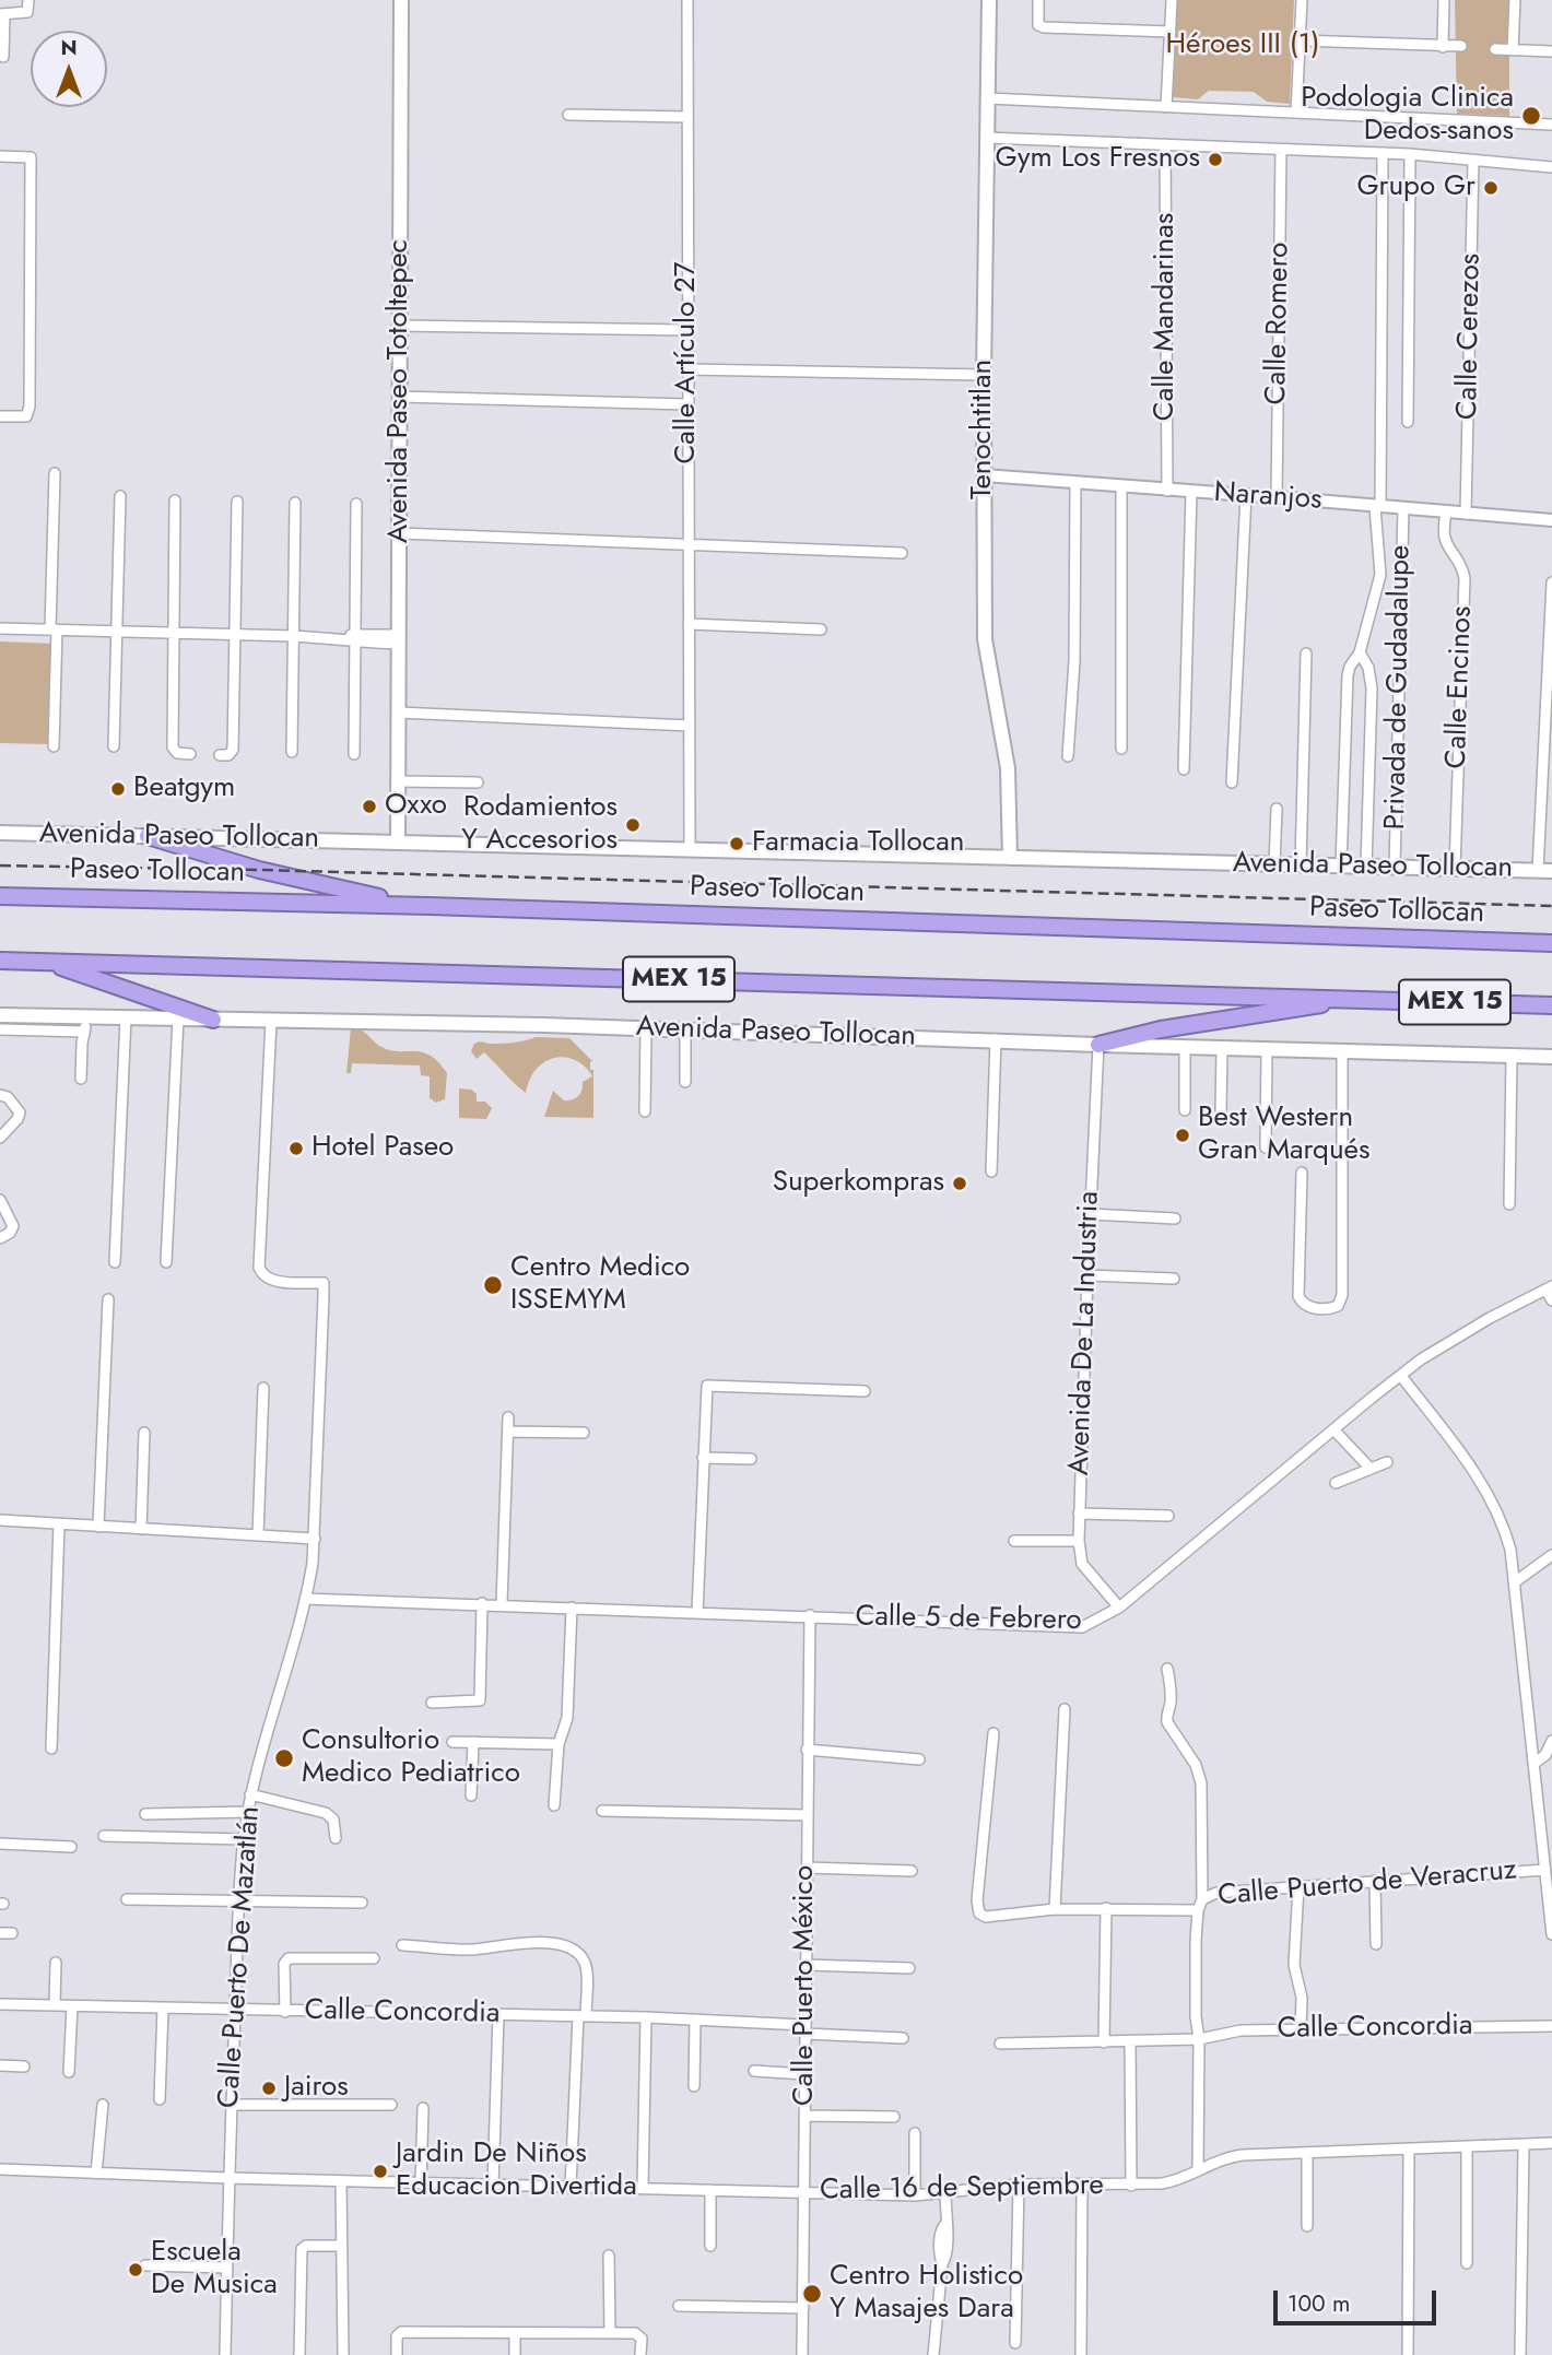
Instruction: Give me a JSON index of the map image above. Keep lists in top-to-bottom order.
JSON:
{
  "streets": {
    "highway": ["Paseo Tollocan", "MEX 15"],
    "main road": ["Avenida Paseo Totoltepec", "Tenochtitlan", "Avenida Paseo Tollocan"],
    "street": [
      "Calle Mandarinas",
      "Calle Romero",
      "Calle Cerezos",
      "Calle Artículo 27",
      "Naranjos",
      "Privada de Gudadalupe",
      "Calle Encinos",
      "Avenida De La Industria",
      "Calle 5 de Febrero",
      "Calle Puerto de Veracruz",
      "Calle Puerto De Mazatlán",
      "Calle Puerto México",
      "Calle Concordia",
      "Calle 16 de Septiembre"
    ]
  },
  "crossings": [
    ["Calle Mandarinas", "Naranjos"],
    ["Calle Romero", "Naranjos"],
    ["Calle Cerezos", "Naranjos"],
    ["Calle Artículo 27", "Avenida Paseo Tollocan"],
    ["Avenida Paseo Totoltepec", "Avenida Paseo Tollocan"],
    ["Tenochtitlan", "Naranjos"],
    ["Tenochtitlan", "Avenida Paseo Tollocan"],
    ["Naranjos", "Privada de Gudadalupe"],
    ["Naranjos", "Calle Encinos"],
    ["Privada de Gudadalupe", "Avenida Paseo Tollocan"],
    ["Calle Encinos", "Avenida Paseo Tollocan"],
    ["Avenida Paseo Tollocan", "Avenida De La Industria"],
    ["Avenida Paseo Tollocan", "Calle Puerto De Mazatlán"],
    ["Avenida De La Industria", "Calle 5 de Febrero"],
    ["Calle 5 de Febrero", "Calle Puerto de Veracruz"],
    ["Calle 5 de Febrero", "Calle Puerto De Mazatlán"],
    ["Calle 5 de Febrero", "Calle Puerto México"],
    ["Calle Puerto De Mazatlán", "Calle Concordia"],
    ["Calle Puerto De Mazatlán", "Calle 16 de Septiembre"],
    ["Calle Puerto México", "Calle Concordia"],
    ["Calle Puerto México", "Calle 16 de Septiembre"]
  ],
  "parks": ["Héroes III (1)"],
  "places": [
    "Podologia Clinica Dedos-sanos",
    "Gym Los Fresnos",
    "Grupo Gr",
    "Beatgym",
    "Oxxo",
    "Rodamientos Y Accesorios",
    "Farmacia Tollocan",
    "Best Western Gran Marqués",
    "Hotel Paseo",
    "Superkompras",
    "Centro Medico ISSEMYM",
    "Consultorio Medico Pediatrico",
    "Jairos",
    "Jardin De Niños Educacion Divertida",
    "Escuela De Musica",
    "Centro Holistico Y Masajes Dara"
  ],
  "scale_bar": "100 m",
  "north": "top"
}
